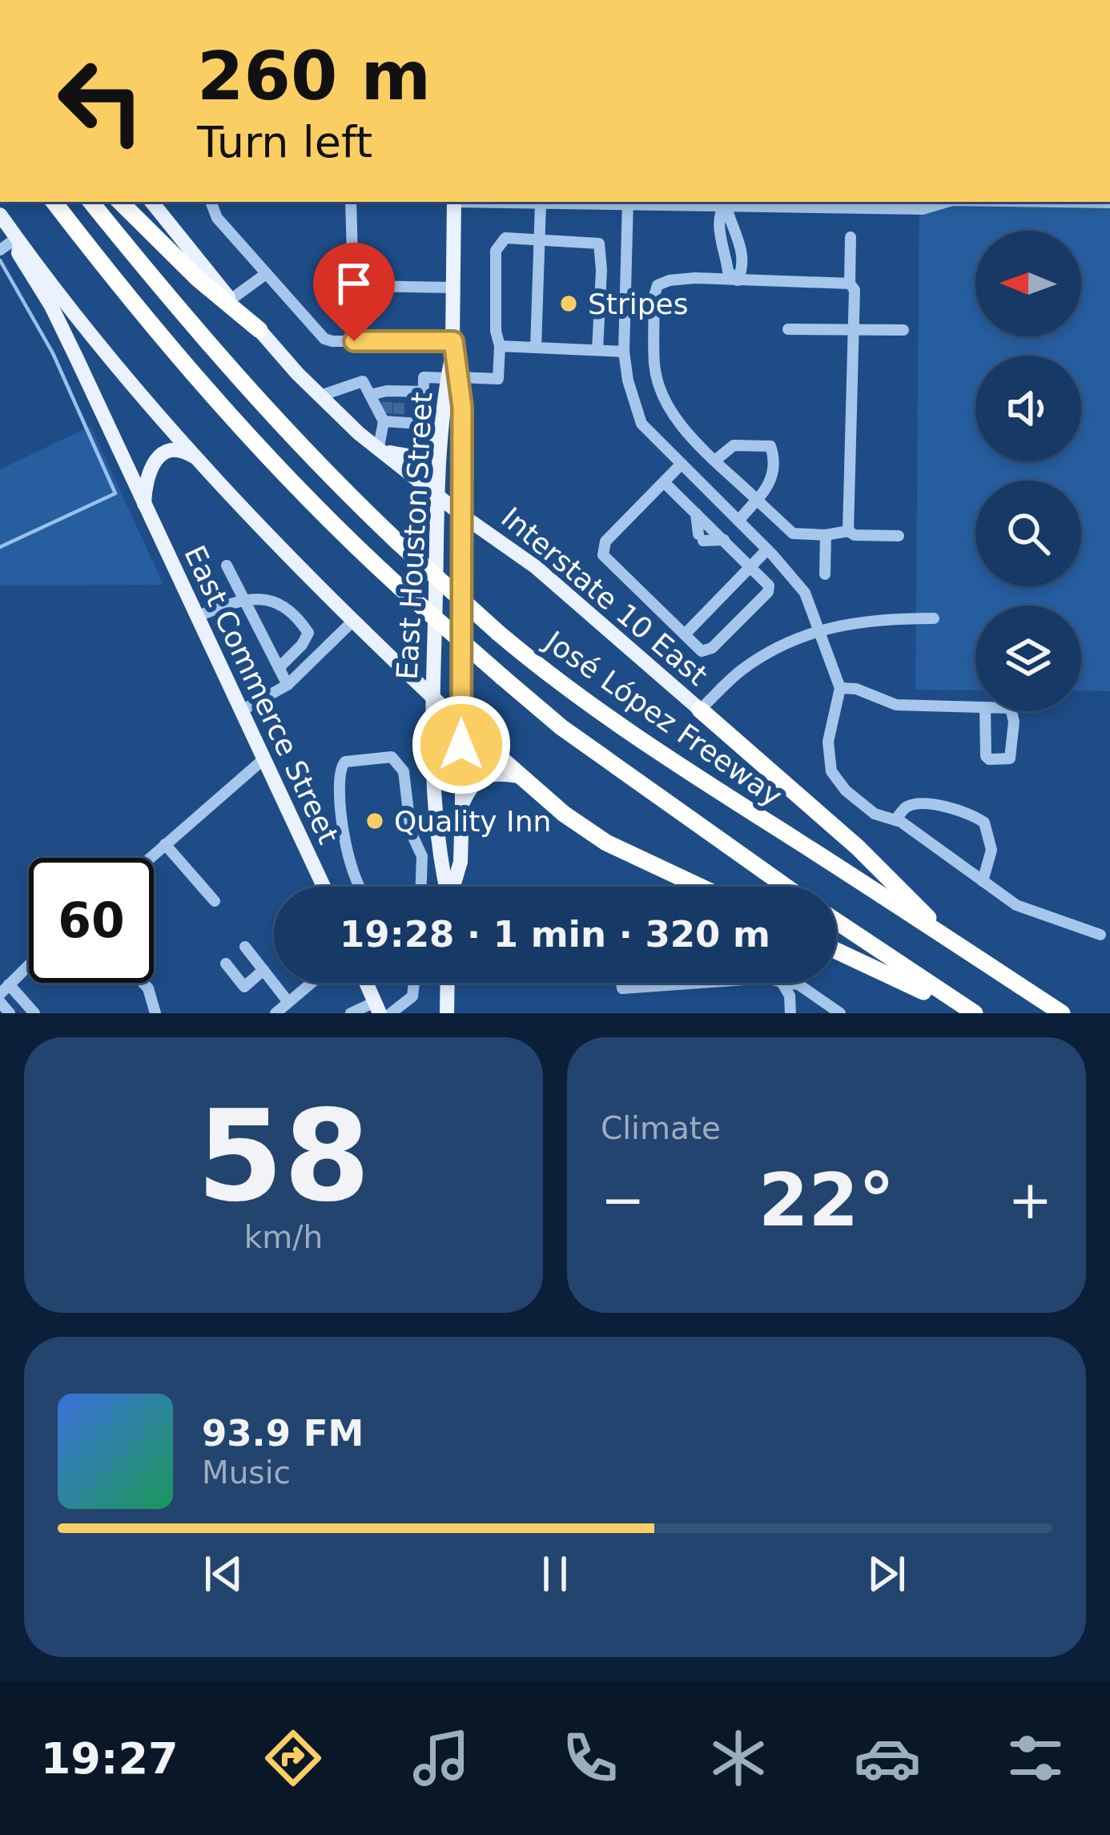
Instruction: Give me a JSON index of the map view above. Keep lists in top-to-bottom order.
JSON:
{
  "streets": {
    "highway": ["José López Freeway"],
    "main road": ["East Houston Street", "Interstate 10 East", "East Commerce Street"]
  },
  "crossings": [
    ["East Houston Street", "Interstate 10 East"]
  ],
  "places": ["Stripes", "Quality Inn"],
  "north": "left",
  "page": {
    "turn": ["260 m", "Turn left"],
    "limit": "60",
    "trip": "19:28 · 1 min · 320 m",
    "tile": [
      ["58", "km/h"],
      "Climate"
    ],
    "heat": ["−", "22°", "+"],
    "song": ["93.9 FM", "Music"],
    "tabs": "19:27"
  }
}
